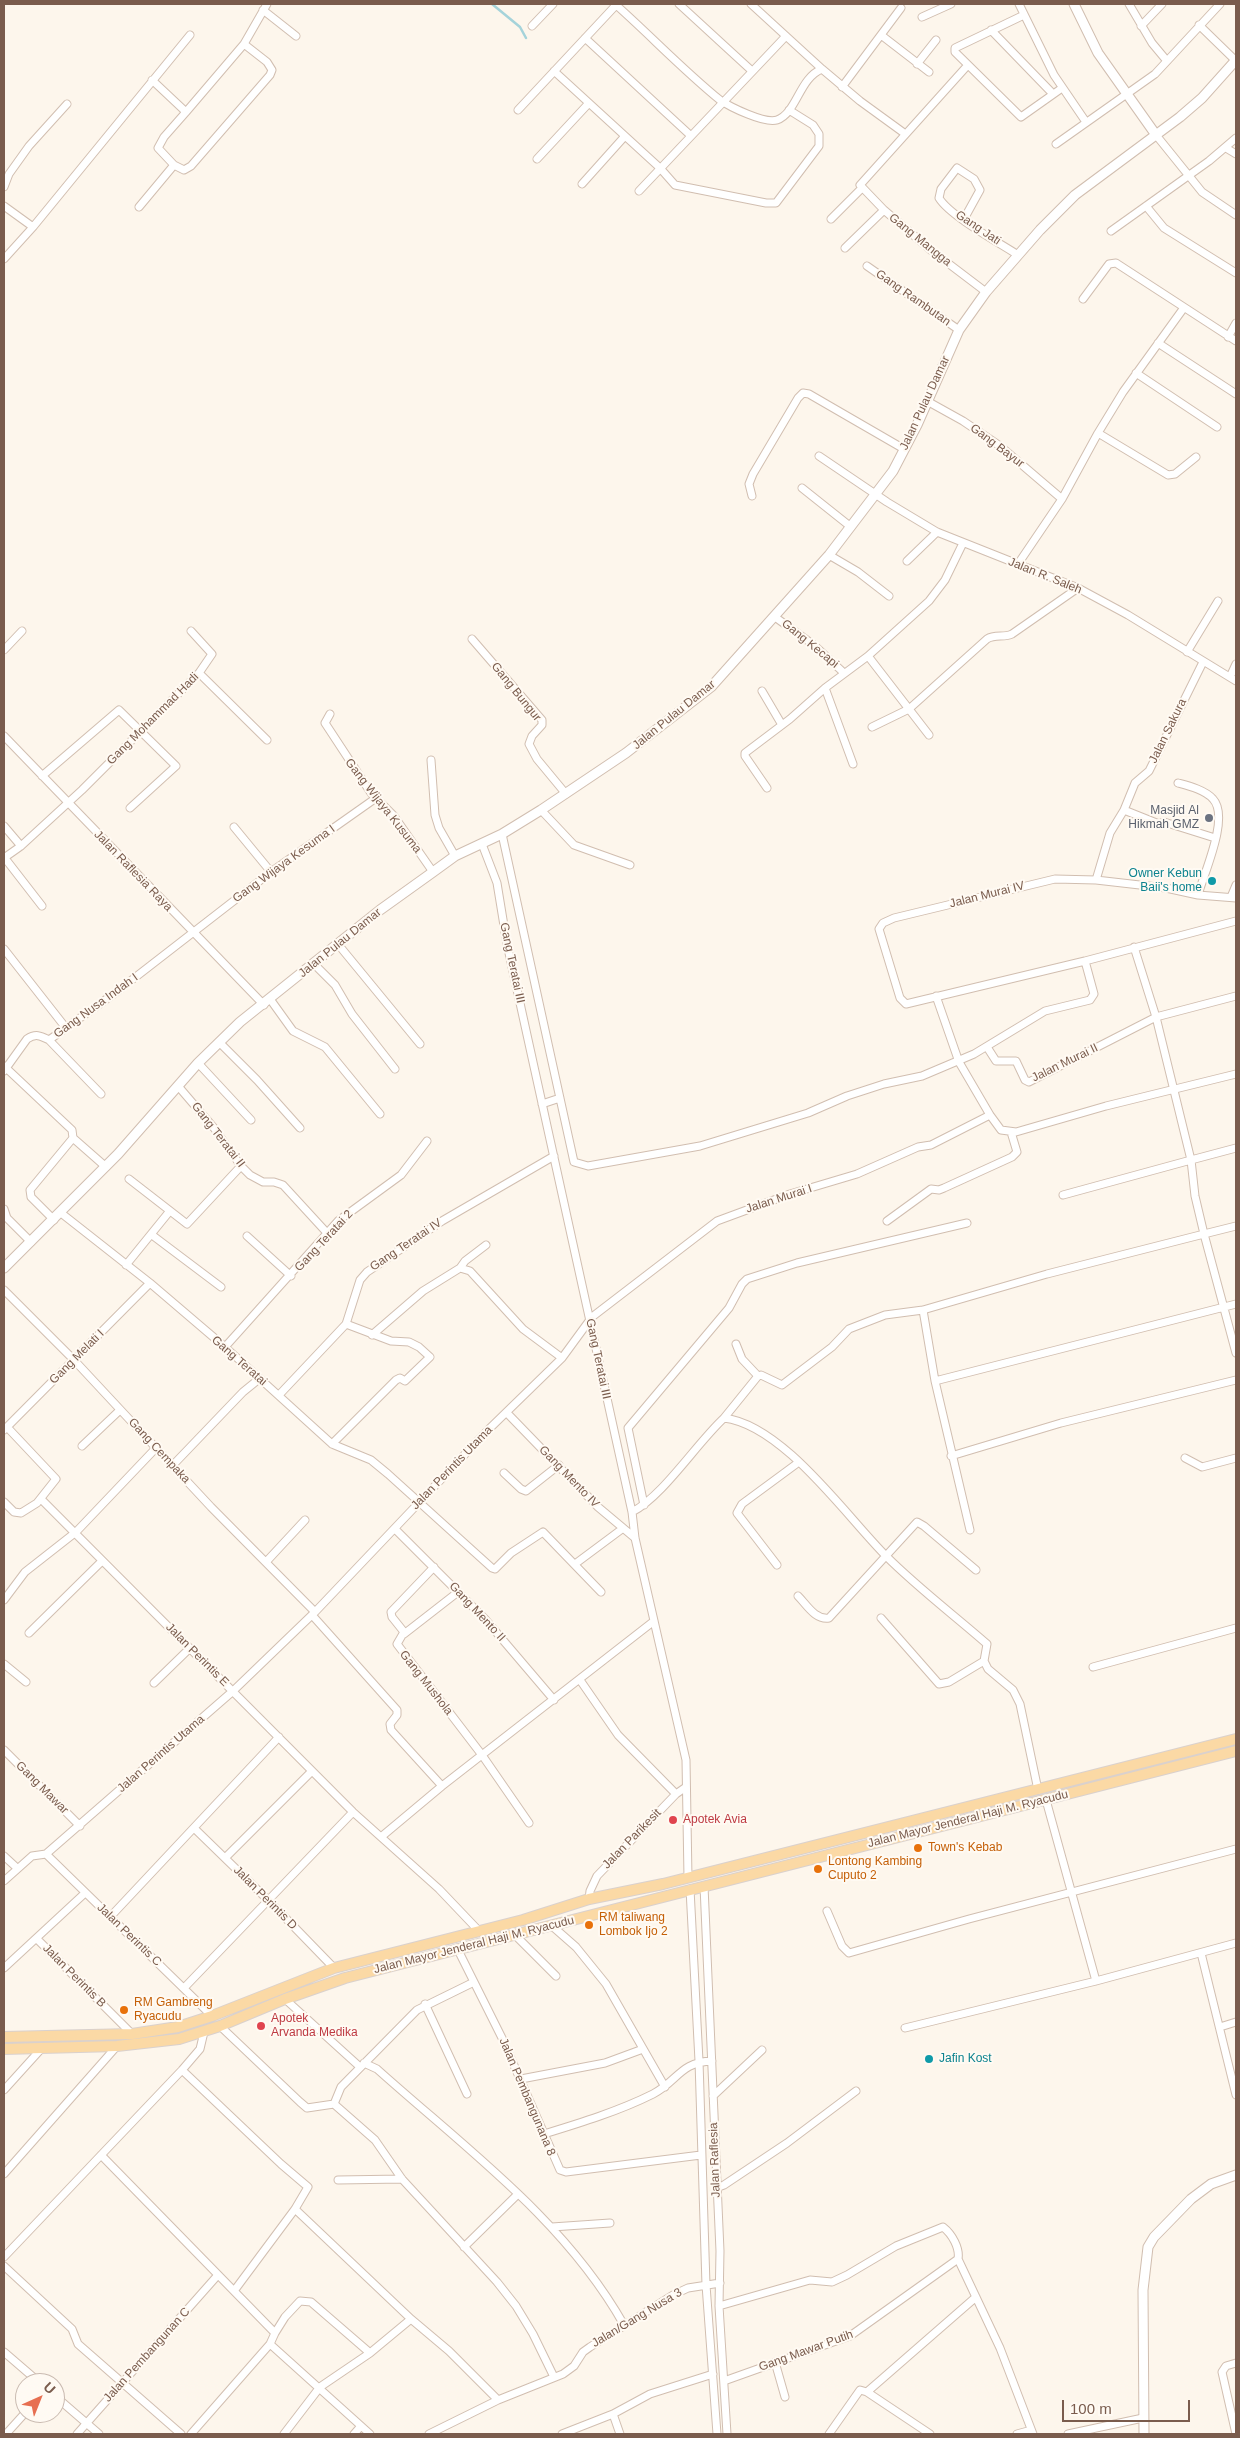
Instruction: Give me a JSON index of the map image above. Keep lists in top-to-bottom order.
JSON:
{
  "streets": {
    "main road": ["Jalan Mayor Jenderal Haji M. Ryacudu"],
    "street": [
      "Gang Jati",
      "Gang Mangga",
      "Gang Rambutan",
      "Jalan Pulau Damar",
      "Gang Bayur",
      "Jalan R. Saleh",
      "Gang Kecapi",
      "Gang Bungur",
      "Gang Mohammad Hadi",
      "Jalan Sakura",
      "Gang Wijaya Kusuma",
      "Gang Wijaya Kesuma I",
      "Jalan Raflesia Raya",
      "Jalan Murai IV",
      "Gang Teratai III",
      "Gang Nusa Indah I",
      "Jalan Murai II",
      "Gang Teratai II",
      "Jalan Murai I",
      "Gang Teratai 2",
      "Gang Teratai IV",
      "Gang Melati I",
      "Gang Teratai",
      "Gang Cempaka",
      "Jalan Perintis Utama",
      "Gang Mento IV",
      "Gang Mento II",
      "Jalan Perintis E",
      "Gang Mushola",
      "Gang Mawar",
      "Jalan Parikesit",
      "Jalan Perintis D",
      "Jalan Perintis C",
      "Jalan Perintis B",
      "Jalan Pembangunana 8",
      "Jalan Raflesia",
      "Jalan/Gang Nusa 3",
      "Gang Mawar Putih",
      "Jalan Pembangunan C"
    ]
  },
  "crossings": [
    ["Gang Jati", "Jalan Pulau Damar"],
    ["Gang Mangga", "Jalan Pulau Damar"],
    ["Gang Rambutan", "Jalan Pulau Damar"],
    ["Jalan Pulau Damar", "Gang Bayur"],
    ["Jalan Pulau Damar", "Jalan R. Saleh"],
    ["Jalan Pulau Damar", "Gang Kecapi"],
    ["Jalan Pulau Damar", "Gang Bungur"],
    ["Jalan Pulau Damar", "Gang Wijaya Kusuma"],
    ["Jalan Pulau Damar", "Jalan Raflesia Raya"],
    ["Jalan Pulau Damar", "Gang Teratai III"],
    ["Jalan Pulau Damar", "Gang Teratai II"],
    ["Jalan Pulau Damar", "Gang Teratai"],
    ["Jalan R. Saleh", "Jalan Sakura"],
    ["Gang Mohammad Hadi", "Jalan Raflesia Raya"],
    ["Jalan Sakura", "Jalan Murai IV"],
    ["Gang Wijaya Kusuma", "Gang Wijaya Kesuma I"],
    ["Gang Wijaya Kesuma I", "Jalan Raflesia Raya"],
    ["Gang Wijaya Kesuma I", "Gang Nusa Indah I"],
    ["Jalan Raflesia Raya", "Gang Nusa Indah I"],
    ["Gang Teratai III", "Jalan Murai I"],
    ["Gang Teratai III", "Gang Teratai IV"],
    ["Gang Teratai III", "Jalan Perintis Utama"],
    ["Gang Teratai III", "Gang Mento IV"],
    ["Gang Teratai III", "Jalan Mayor Jenderal Haji M. Ryacudu"],
    ["Gang Teratai III", "Jalan Parikesit"],
    ["Gang Teratai II", "Gang Teratai 2"],
    ["Jalan Murai I", "Jalan Perintis Utama"],
    ["Gang Teratai 2", "Gang Teratai"],
    ["Gang Teratai IV", "Gang Teratai"],
    ["Gang Melati I", "Gang Teratai"],
    ["Gang Melati I", "Gang Cempaka"],
    ["Gang Teratai", "Jalan Perintis Utama"],
    ["Gang Cempaka", "Jalan Perintis Utama"],
    ["Jalan Perintis Utama", "Gang Mento IV"],
    ["Jalan Perintis Utama", "Gang Mento II"],
    ["Jalan Perintis Utama", "Jalan Perintis E"],
    ["Jalan Perintis Utama", "Gang Mawar"],
    ["Jalan Perintis Utama", "Jalan Perintis C"],
    ["Gang Mento II", "Gang Mushola"],
    ["Jalan Perintis E", "Jalan Mayor Jenderal Haji M. Ryacudu"],
    ["Jalan Mayor Jenderal Haji M. Ryacudu", "Jalan Parikesit"],
    ["Jalan Mayor Jenderal Haji M. Ryacudu", "Jalan Perintis D"],
    ["Jalan Mayor Jenderal Haji M. Ryacudu", "Jalan Perintis C"],
    ["Jalan Mayor Jenderal Haji M. Ryacudu", "Jalan Perintis B"],
    ["Jalan Mayor Jenderal Haji M. Ryacudu", "Jalan Pembangunana 8"],
    ["Jalan Mayor Jenderal Haji M. Ryacudu", "Jalan Raflesia"],
    ["Jalan Pembangunana 8", "Jalan Raflesia"],
    ["Jalan Raflesia", "Jalan/Gang Nusa 3"],
    ["Jalan Raflesia", "Gang Mawar Putih"]
  ],
  "places": [
    "Masjid Al Hikmah GMZ",
    "Owner Kebun Baii's home",
    "Apotek Avia",
    "Town's Kebab",
    "Lontong Kambing Cuputo 2",
    "RM taliwang Lombok Ijo 2",
    "RM Gambreng Ryacudu",
    "Apotek Arvanda Medika",
    "Jafin Kost"
  ],
  "scale_bar": "100 m",
  "north": "top right"
}
